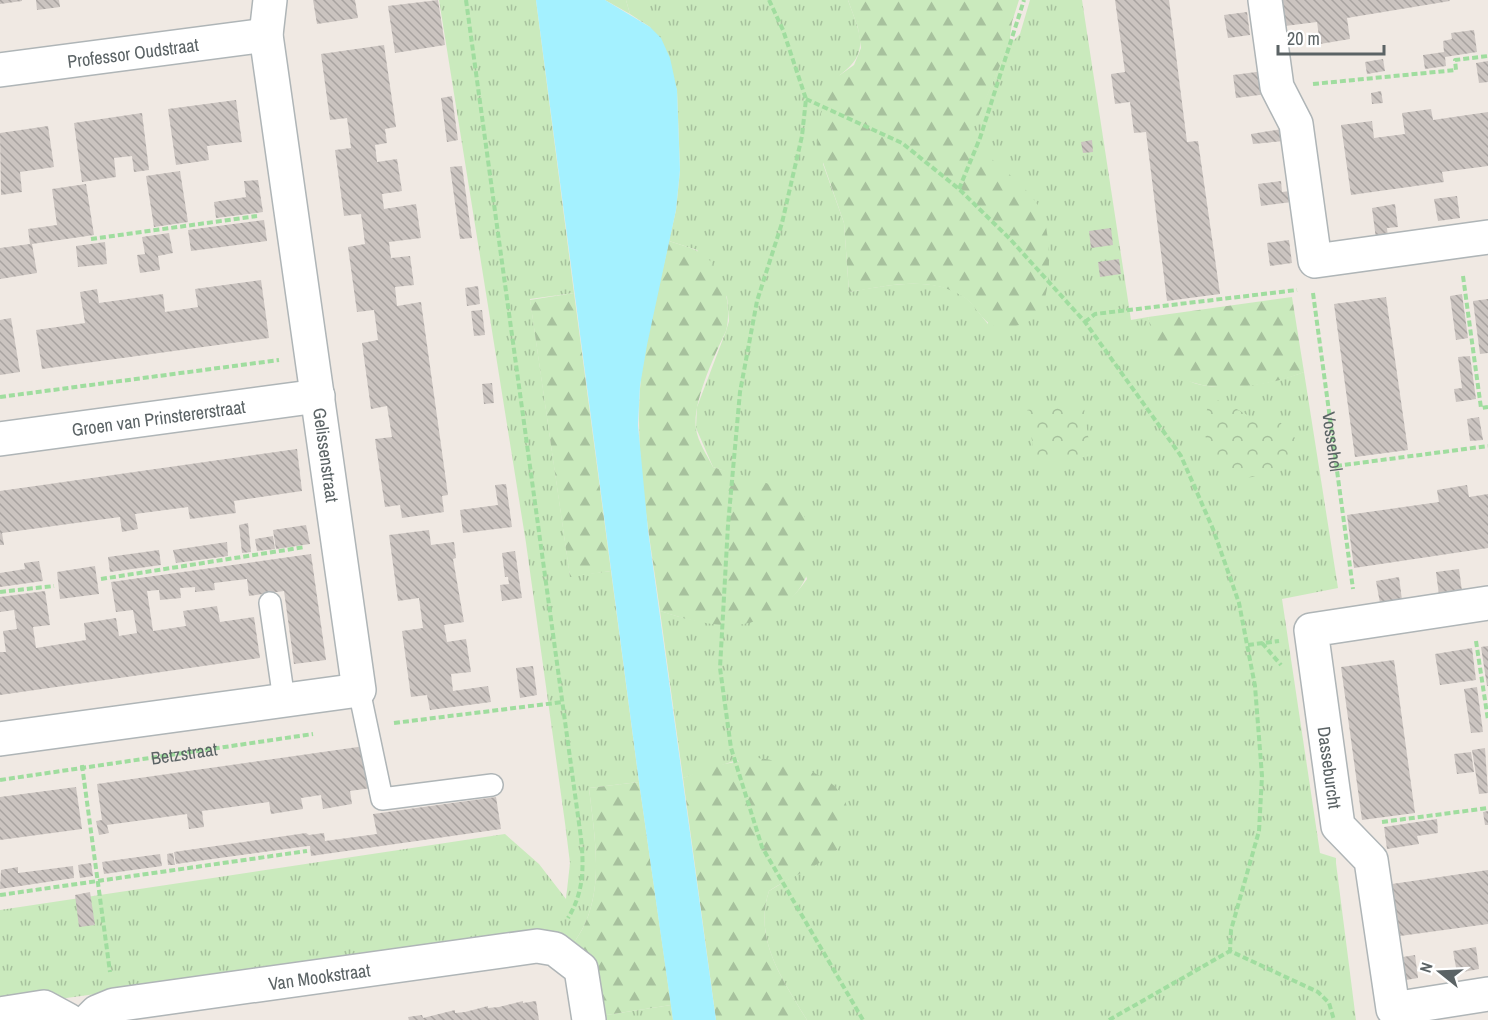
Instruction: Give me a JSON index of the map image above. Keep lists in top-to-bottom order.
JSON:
{
  "streets": {
    "street": [
      "Professor Oudstraat",
      "Groen van Prinstererstraat",
      "Gelissenstraat",
      "Dasseburcht",
      "Van Mookstraat"
    ],
    "path": ["Vossehol", "Betzstraat"]
  },
  "crossings": [
    ["Professor Oudstraat", "Gelissenstraat"],
    ["Groen van Prinstererstraat", "Gelissenstraat"],
    ["Vossehol", "Dasseburcht"],
    ["Gelissenstraat", "Betzstraat"]
  ],
  "scale_bar": "20 m",
  "north": "left"
}
